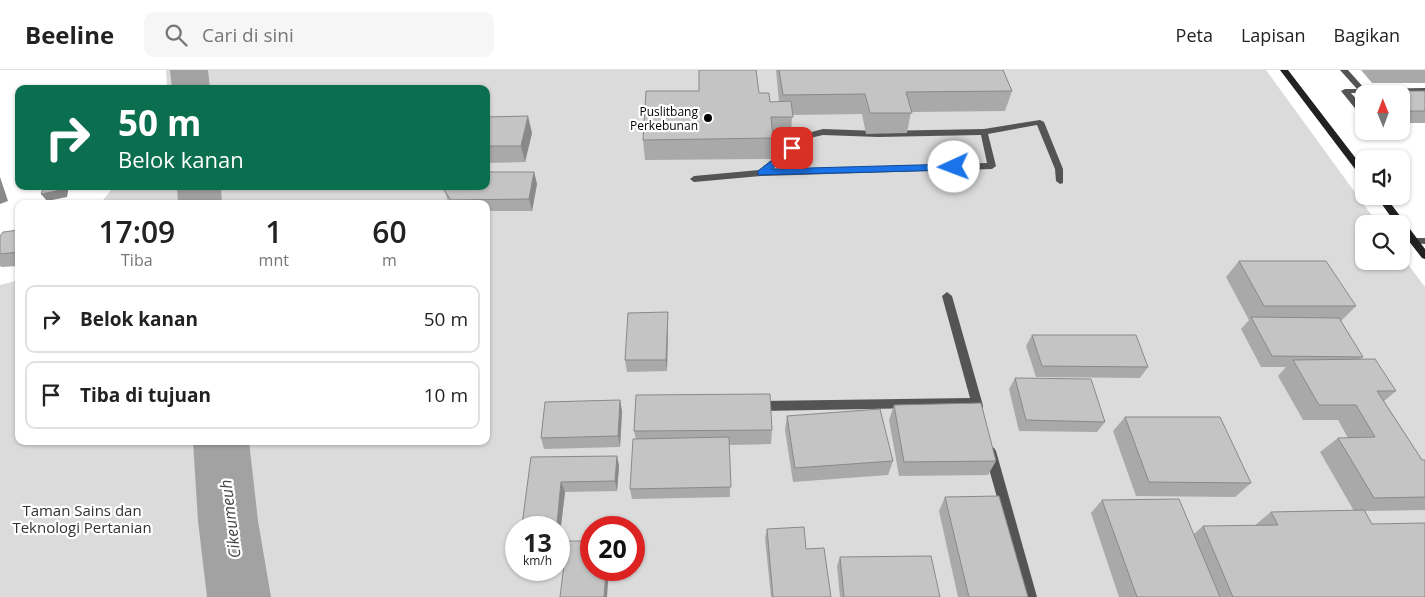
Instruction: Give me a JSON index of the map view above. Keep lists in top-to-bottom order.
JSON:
{
  "water": ["Cikeumeuh"],
  "parks": ["Taman Sains dan Teknologi Pertanian"],
  "places": ["Puslitbang Perkebunan"],
  "north": "top",
  "page": {
    "header": "Beeline",
    "search": "Cari di sini",
    "nav": ["Peta", "Lapisan", "Bagikan"],
    "turn": ["50 m", "Belok kanan"],
    "eta": [
      "17:09",
      "Tiba",
      "1",
      "mnt",
      "60",
      "m"
    ],
    "list": [
      {
        "name": "Belok kanan",
        "value": "50 m"
      },
      {
        "name": "Tiba di tujuan",
        "value": "10 m"
      }
    ],
    "speed": "13 km/h",
    "limit": "20"
  }
}
